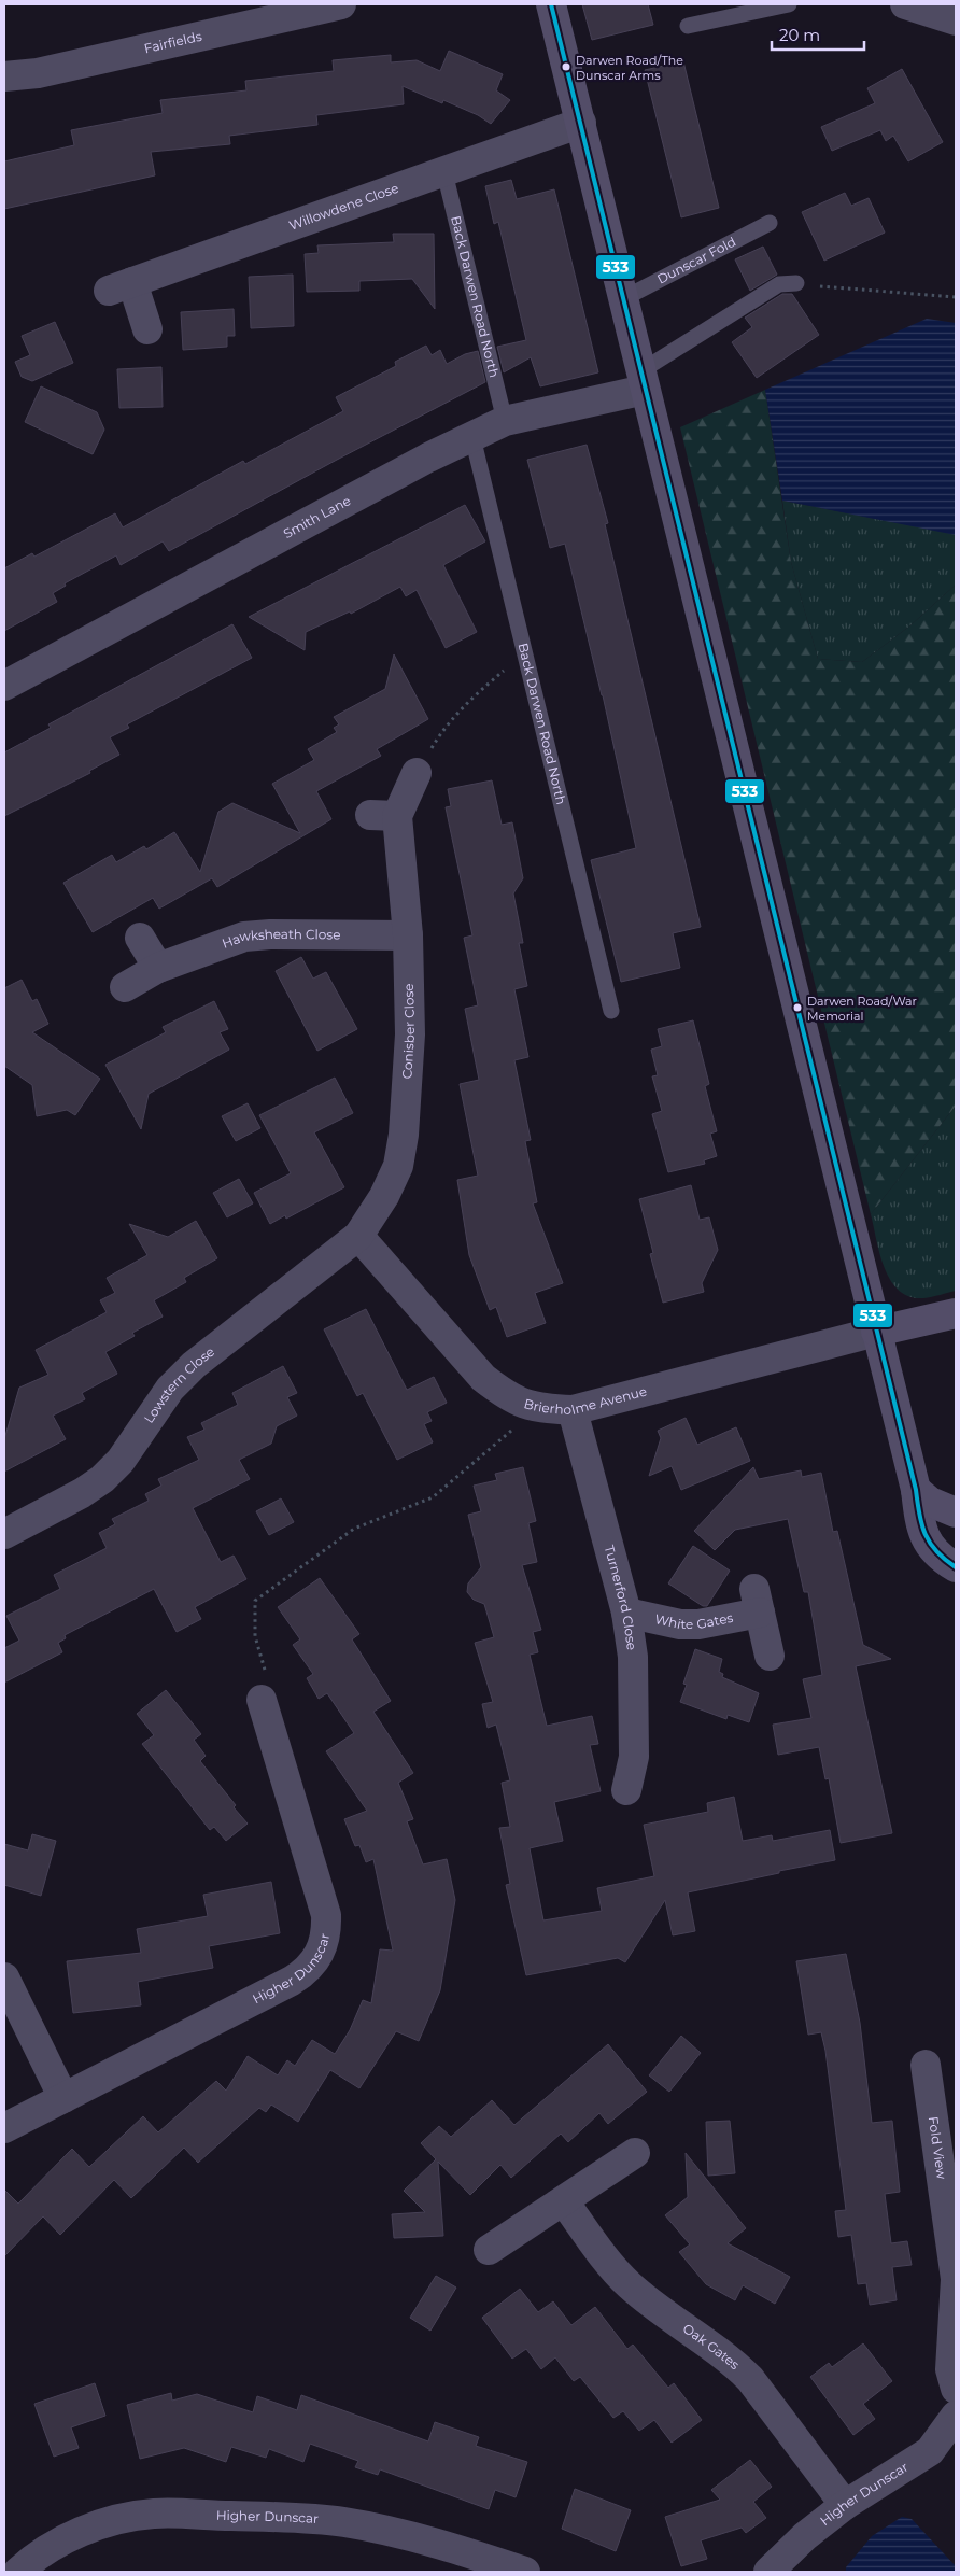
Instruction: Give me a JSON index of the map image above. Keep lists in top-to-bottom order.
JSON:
{
  "streets": {
    "street": [
      "Fairfields",
      "Willowdene Close",
      "Smith Lane",
      "Hawksheath Close",
      "Conisber Close",
      "Lowstern Close",
      "Brierholme Avenue",
      "Turnerford Close",
      "White Gates",
      "Higher Dunscar",
      "Fold View",
      "Oak Gates"
    ],
    "lane": ["Dunscar Fold", "Back Darwen Road North"]
  },
  "crossings": [
    ["Willowdene Close", "Back Darwen Road North"],
    ["Back Darwen Road North", "Smith Lane"],
    ["Hawksheath Close", "Conisber Close"],
    ["Conisber Close", "Lowstern Close"],
    ["Conisber Close", "Brierholme Avenue"],
    ["Lowstern Close", "Brierholme Avenue"],
    ["Brierholme Avenue", "Turnerford Close"],
    ["Turnerford Close", "White Gates"],
    ["Higher Dunscar", "Oak Gates"]
  ],
  "places": ["Darwen Road/The Dunscar Arms", "Darwen Road/War Memorial"],
  "lines": ["transit line 533"],
  "scale_bar": "20 m"
}
